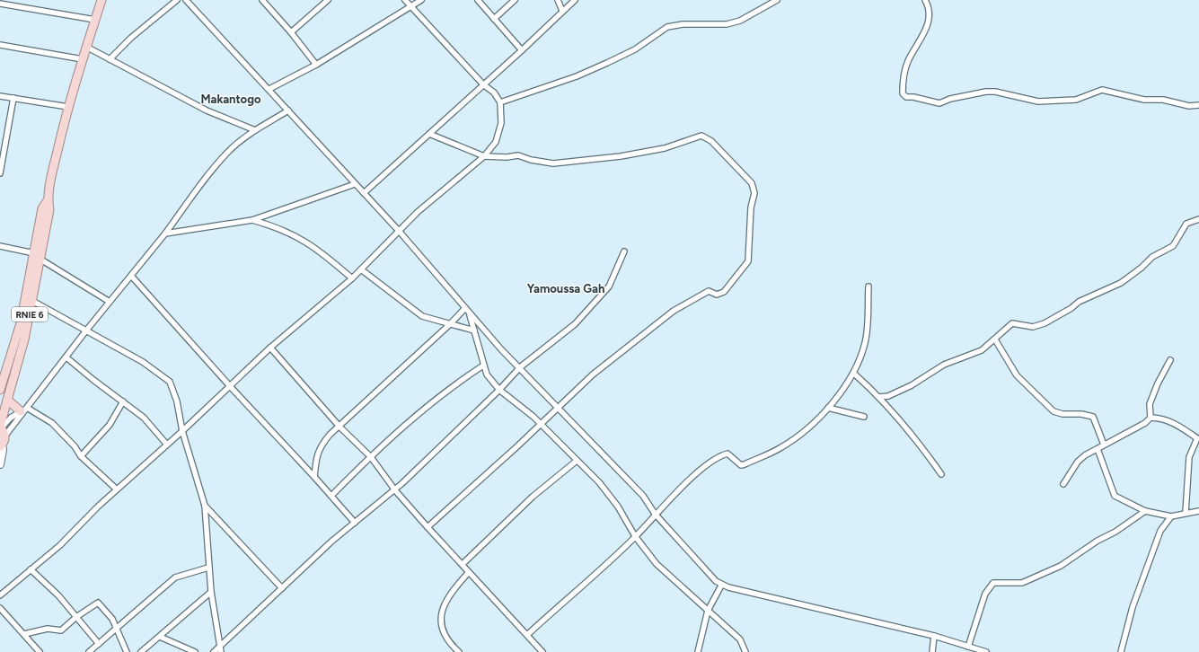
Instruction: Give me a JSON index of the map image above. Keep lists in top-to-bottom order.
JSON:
{
  "streets": {
    "main road": ["RNIE 6"]
  },
  "districts": ["Makantogo", "Yamoussa Gah"]
}
